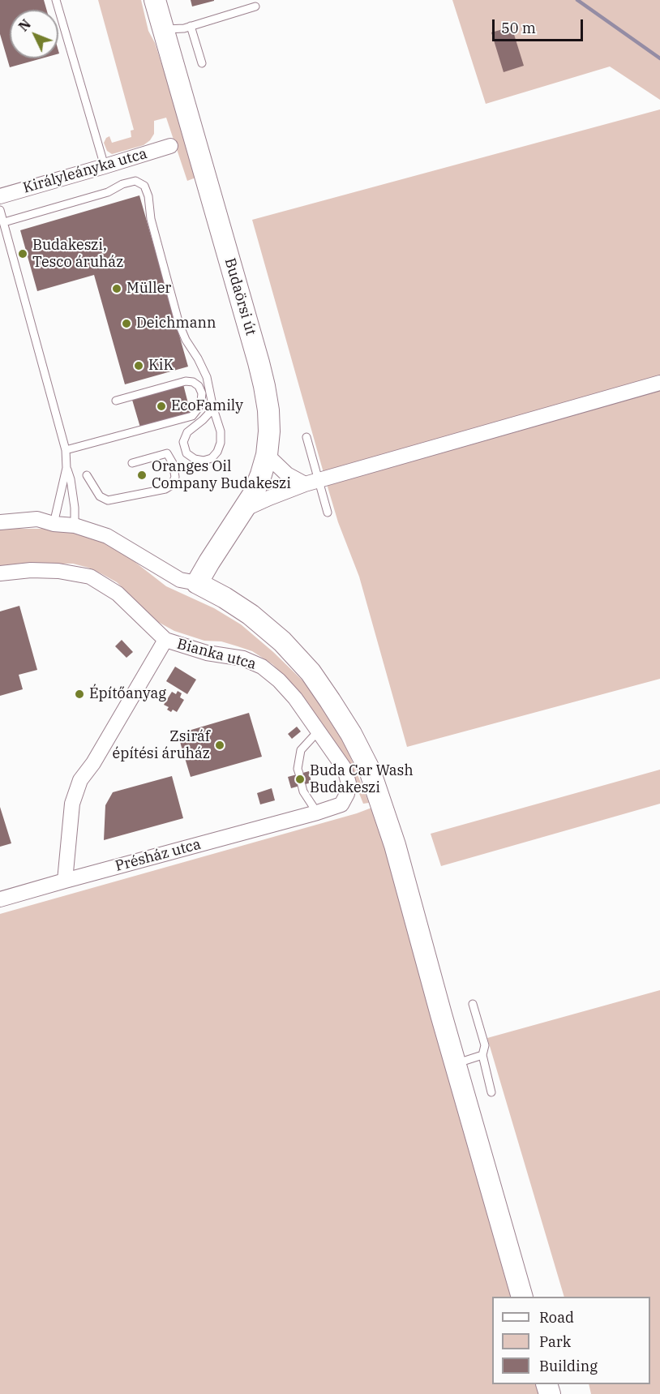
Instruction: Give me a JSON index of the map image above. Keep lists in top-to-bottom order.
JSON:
{
  "streets": {
    "main road": ["Budaörsi út"],
    "street": ["Királyleányka utca", "Bianka utca", "Présház utca"]
  },
  "crossings": [
    ["Bianka utca", "Présház utca"]
  ],
  "places": [
    "Budakeszi, Tesco áruház",
    "Müller",
    "Deichmann",
    "KiK",
    "EcoFamily",
    "Oranges Oil Company Budakeszi",
    "Építőanyag",
    "Zsiráf építési áruház",
    "Buda Car Wash Budakeszi"
  ],
  "legend": ["Road", "Park", "Building"],
  "scale_bar": "50 m",
  "north": "top left"
}
